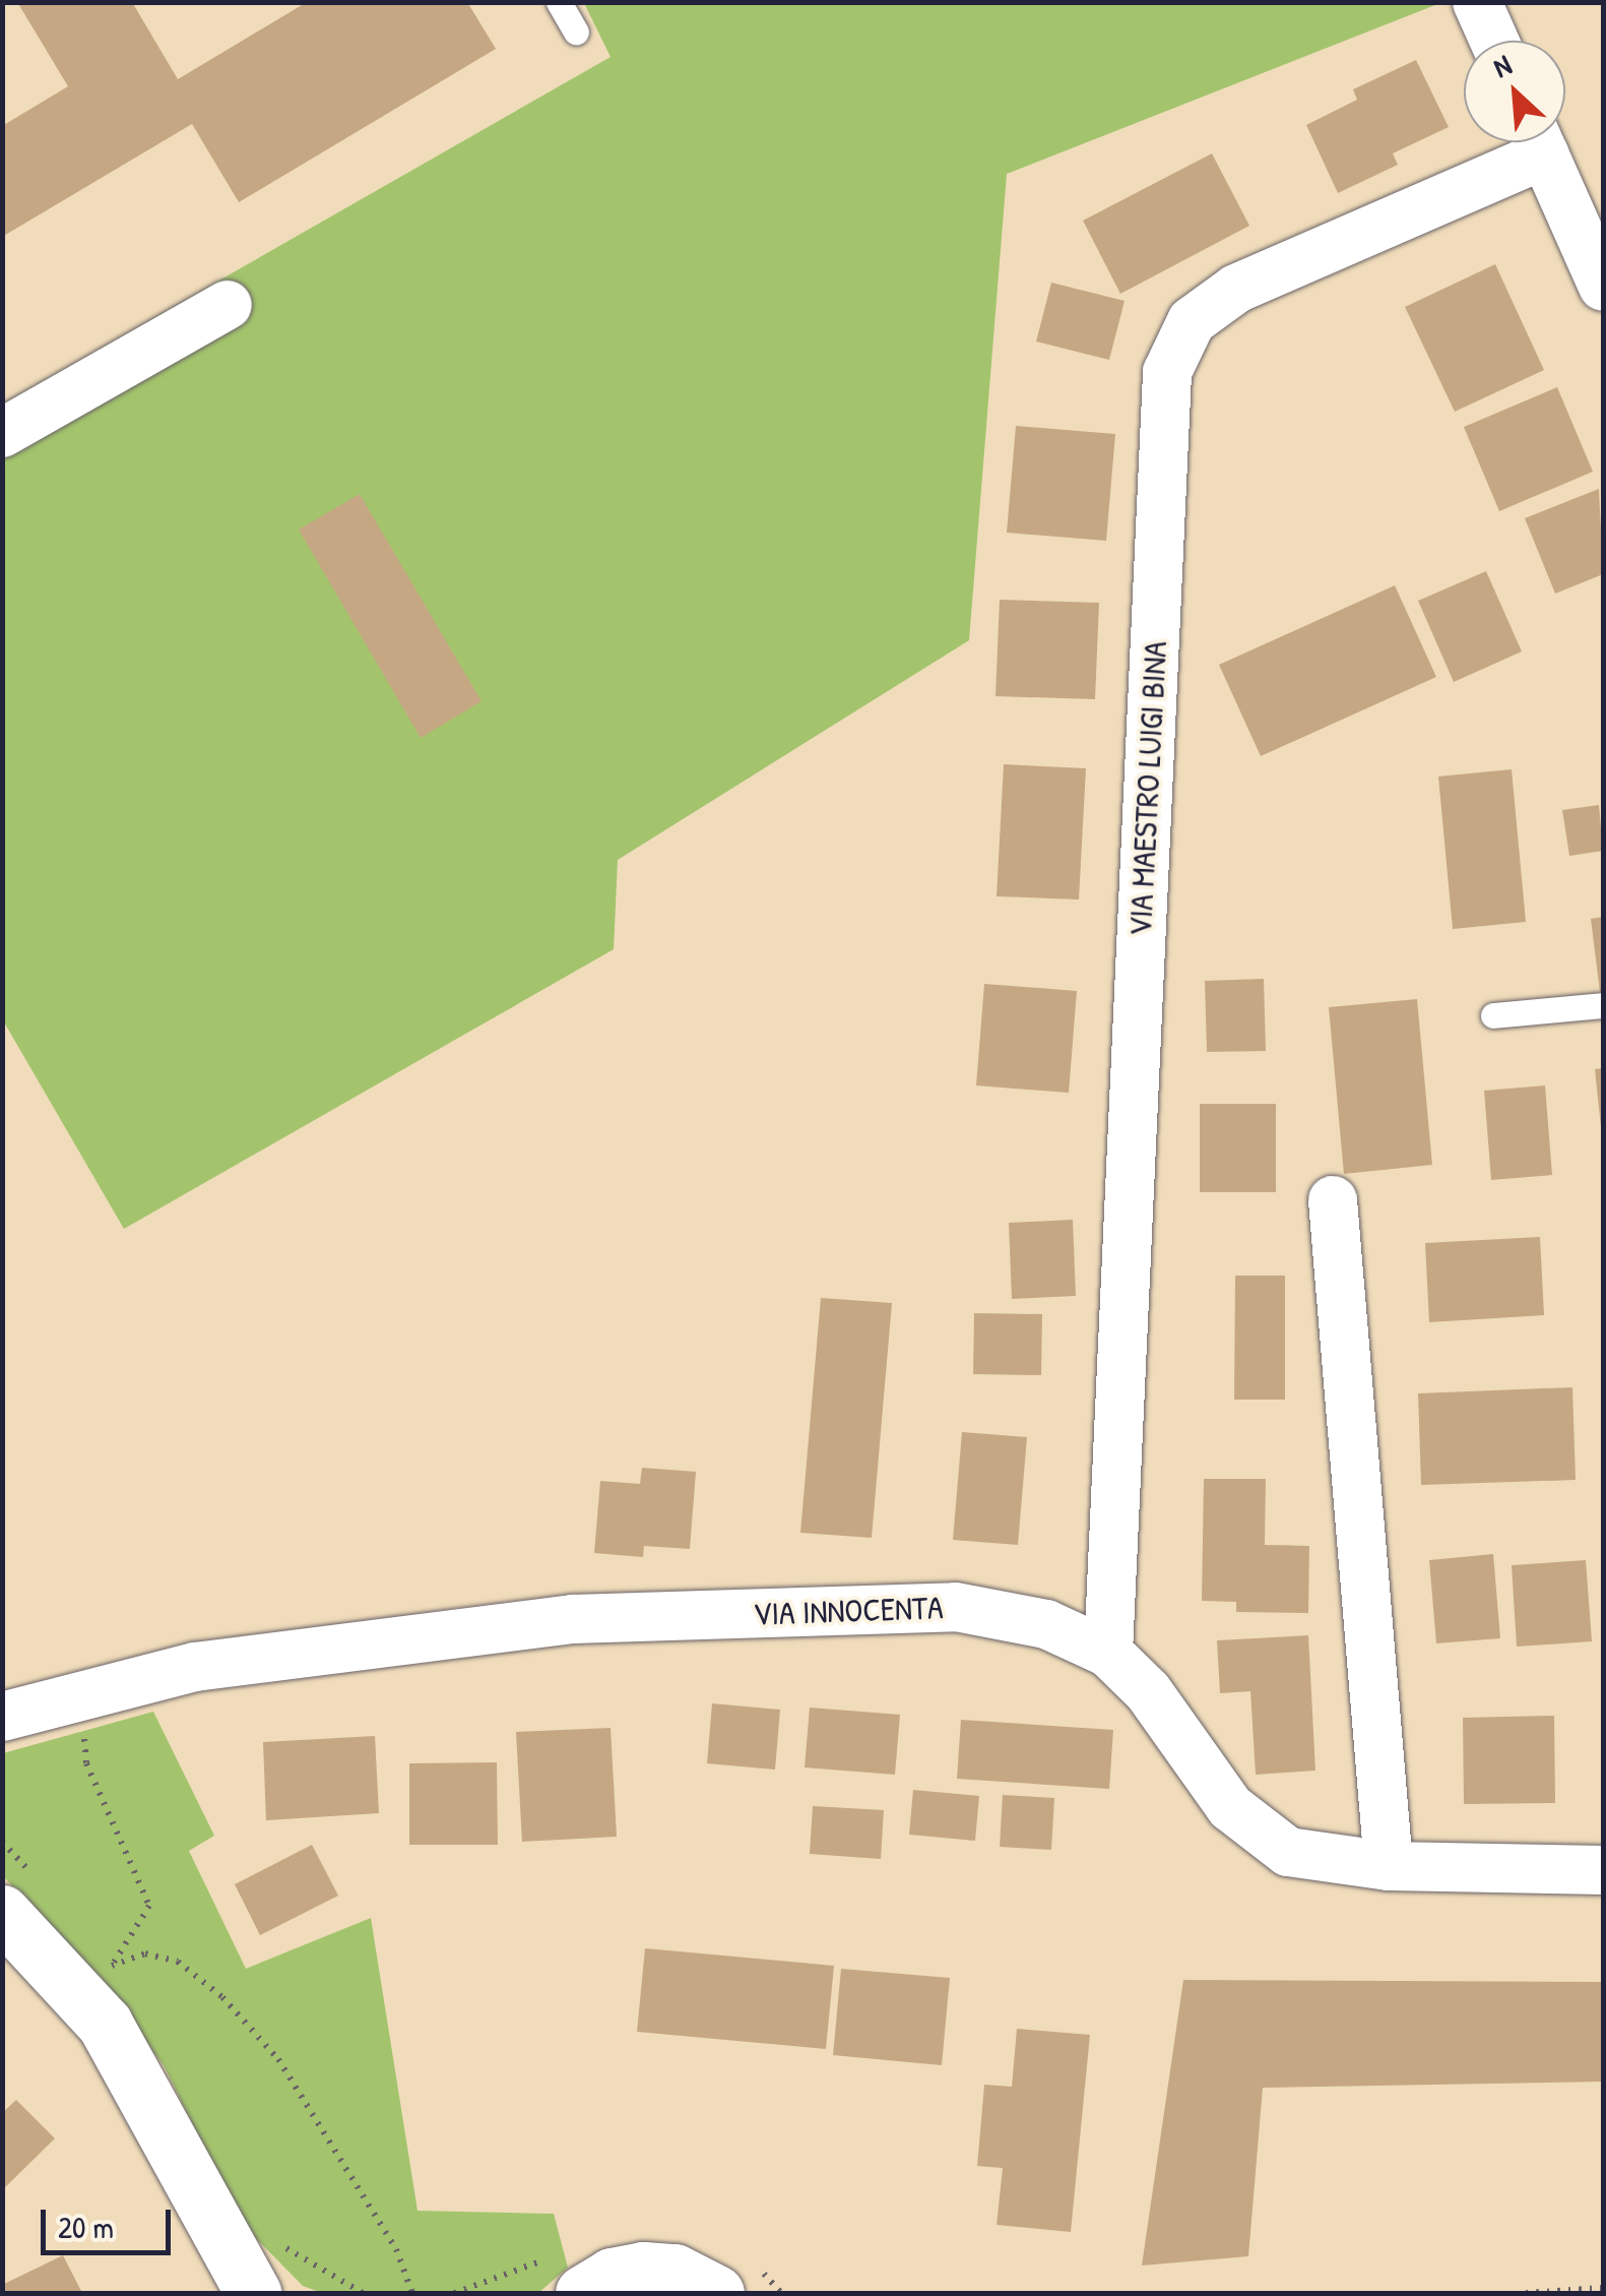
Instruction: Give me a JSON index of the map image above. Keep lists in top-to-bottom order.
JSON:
{
  "streets": {
    "street": ["VIA MAESTRO LUIGI BINA", "VIA INNOCENTA"]
  },
  "crossings": [
    ["VIA MAESTRO LUIGI BINA", "VIA INNOCENTA"]
  ],
  "scale_bar": "20 m",
  "north": "top left"
}
